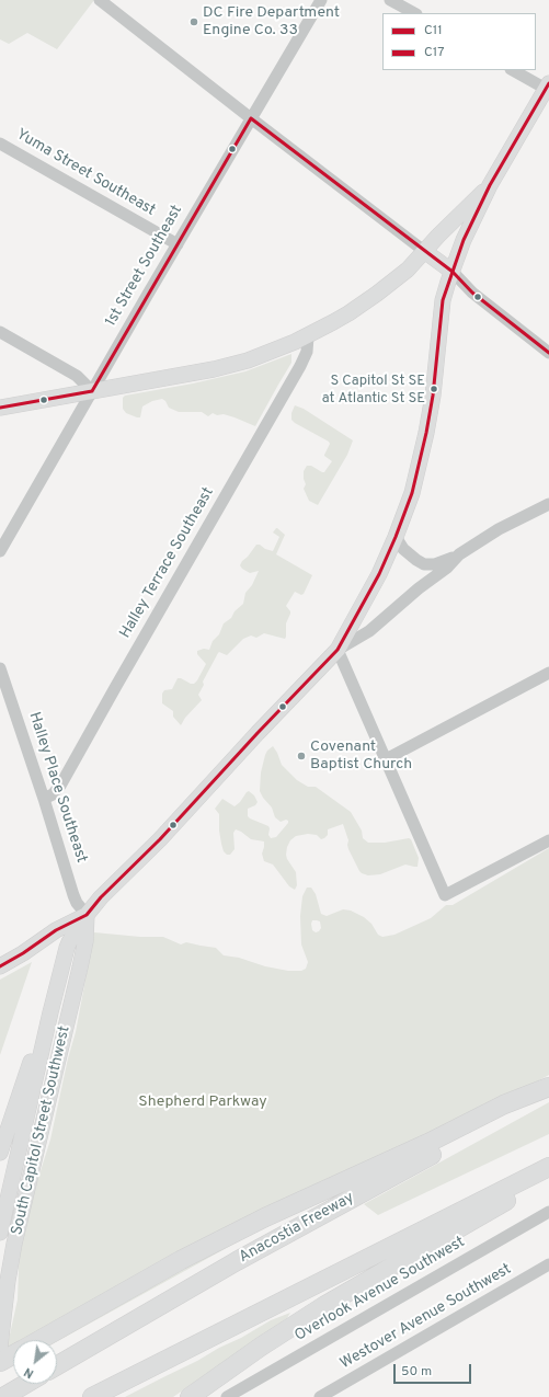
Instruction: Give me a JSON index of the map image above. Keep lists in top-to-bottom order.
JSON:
{
  "streets": {
    "highway": ["Anacostia Freeway"],
    "main road": ["South Capitol Street Southwest"],
    "street": [
      "Yuma Street Southeast",
      "1st Street Southeast",
      "Halley Terrace Southeast",
      "Halley Place Southeast",
      "Overlook Avenue Southwest",
      "Westover Avenue Southwest"
    ]
  },
  "crossings": [
    ["Yuma Street Southeast", "1st Street Southeast"],
    ["Halley Terrace Southeast", "Halley Place Southeast"],
    ["Halley Place Southeast", "South Capitol Street Southwest"]
  ],
  "parks": ["Shepherd Parkway"],
  "places": ["DC Fire Department Engine Co. 33", "S Capitol St SE at Atlantic St SE", "Covenant Baptist Church"],
  "lines": ["transit line C11", "transit line C17"],
  "legend": ["C11", "C17"],
  "scale_bar": "50 m",
  "north": "bottom left"
}
